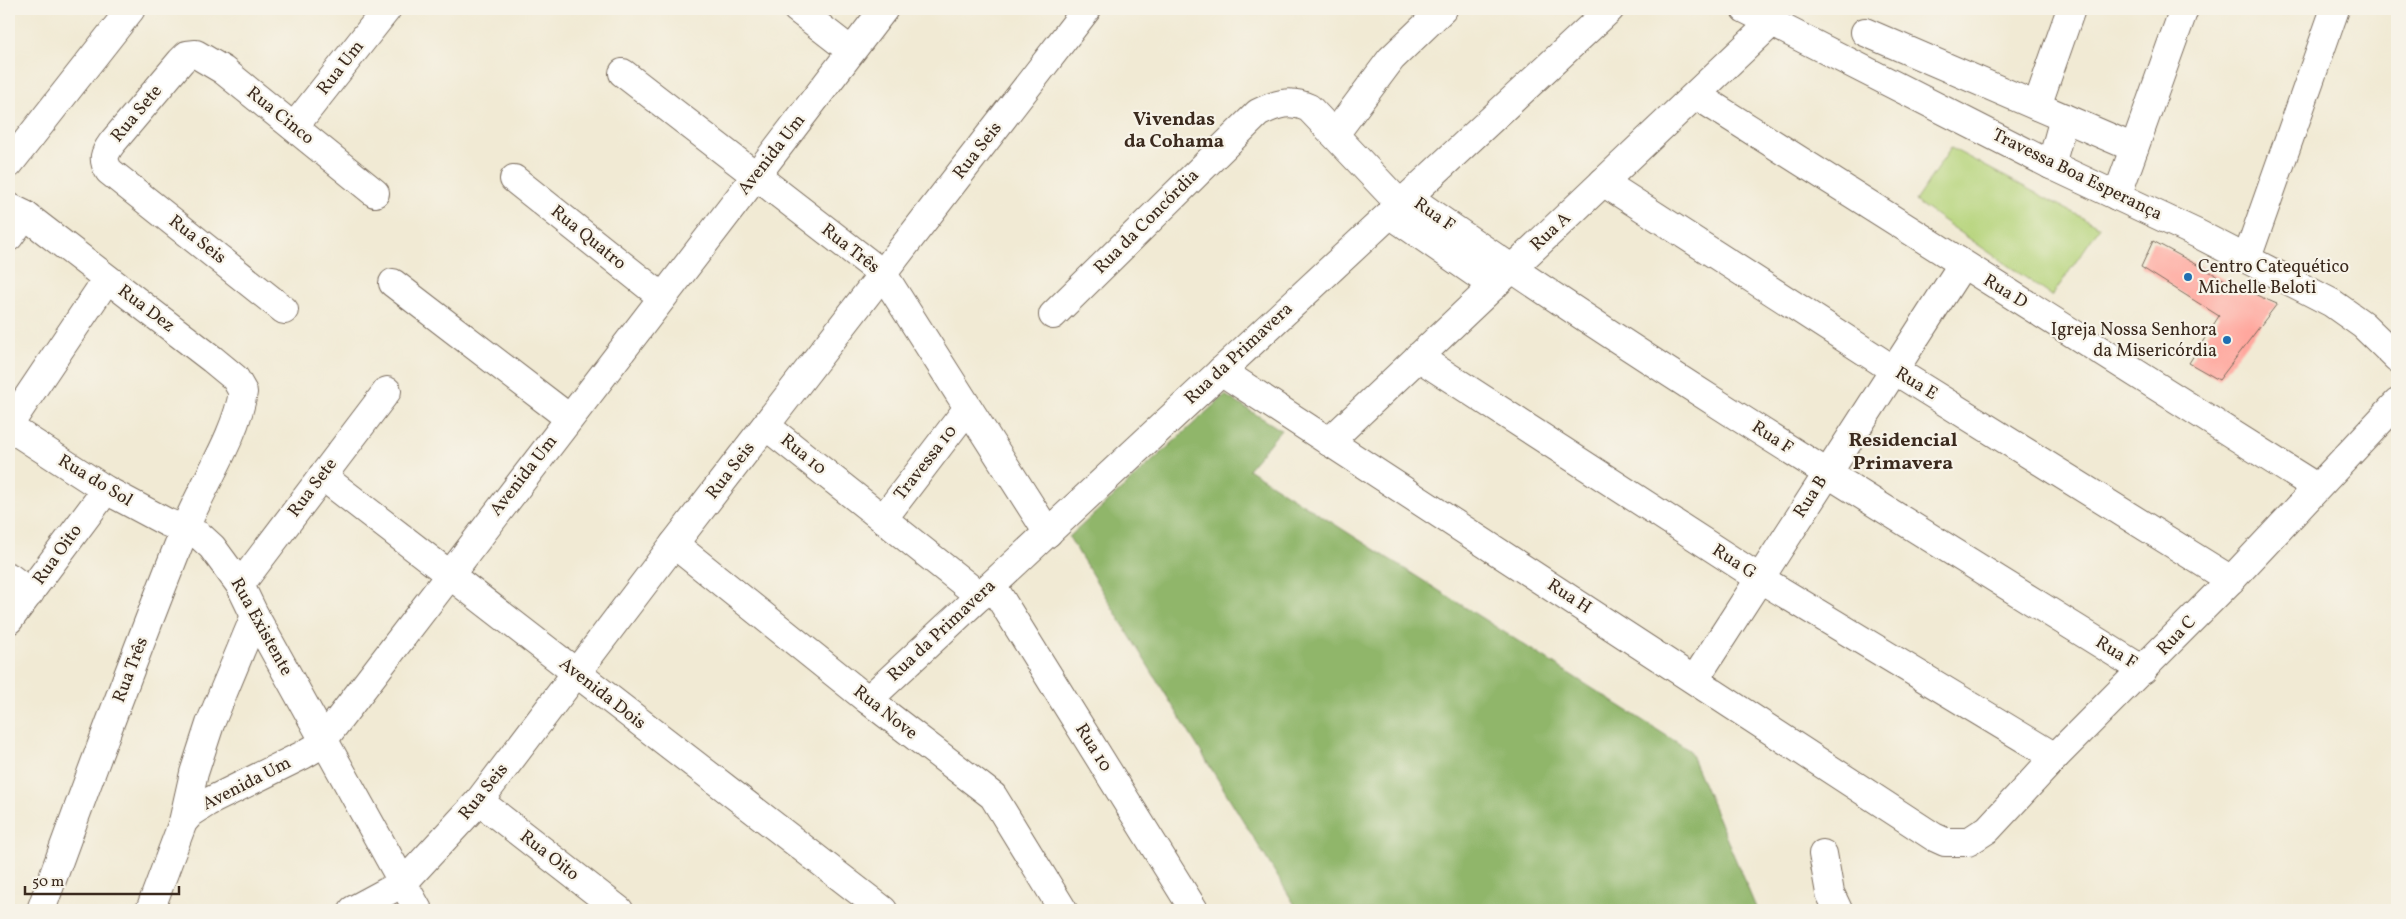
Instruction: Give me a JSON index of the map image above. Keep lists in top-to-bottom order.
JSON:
{
  "streets": {
    "street": [
      "Rua Um",
      "Rua Sete",
      "Rua Cinco",
      "Rua Seis",
      "Avenida Um",
      "Travessa Boa Esperança",
      "Rua F",
      "Rua da Concórdia",
      "Rua A",
      "Rua Quatro",
      "Rua Três",
      "Rua D",
      "Rua Dez",
      "Rua da Primavera",
      "Rua E",
      "Rua 10",
      "Travessa 10",
      "Rua do Sol",
      "Rua B",
      "Rua Oito",
      "Rua G",
      "Rua H",
      "Rua Existente",
      "Rua C",
      "Avenida Dois",
      "Rua Nove"
    ]
  },
  "crossings": [
    ["Rua Um", "Rua Cinco"],
    ["Rua Sete", "Rua Cinco"],
    ["Rua Sete", "Rua Seis"],
    ["Rua Sete", "Rua Existente"],
    ["Rua Sete", "Avenida Dois"],
    ["Rua Seis", "Rua Três"],
    ["Rua Seis", "Rua 10"],
    ["Rua Seis", "Rua Oito"],
    ["Rua Seis", "Rua Existente"],
    ["Rua Seis", "Avenida Dois"],
    ["Rua Seis", "Rua Nove"],
    ["Avenida Um", "Rua Quatro"],
    ["Avenida Um", "Rua Três"],
    ["Avenida Um", "Rua Existente"],
    ["Avenida Um", "Avenida Dois"],
    ["Travessa Boa Esperança", "Rua A"],
    ["Rua F", "Rua da Concórdia"],
    ["Rua F", "Rua A"],
    ["Rua F", "Rua da Primavera"],
    ["Rua F", "Rua B"],
    ["Rua F", "Rua C"],
    ["Rua da Concórdia", "Rua da Primavera"],
    ["Rua A", "Rua D"],
    ["Rua A", "Rua E"],
    ["Rua A", "Rua G"],
    ["Rua A", "Rua H"],
    ["Rua Três", "Rua Dez"],
    ["Rua Três", "Rua da Primavera"],
    ["Rua Três", "Travessa 10"],
    ["Rua Três", "Rua do Sol"],
    ["Rua Três", "Rua Existente"],
    ["Rua D", "Rua B"],
    ["Rua D", "Rua C"],
    ["Rua da Primavera", "Rua 10"],
    ["Rua da Primavera", "Rua H"],
    ["Rua da Primavera", "Rua Nove"],
    ["Rua E", "Rua B"],
    ["Rua E", "Rua C"],
    ["Rua 10", "Travessa 10"],
    ["Rua do Sol", "Rua Oito"],
    ["Rua do Sol", "Rua Existente"],
    ["Rua B", "Rua G"],
    ["Rua B", "Rua H"],
    ["Rua G", "Rua C"],
    ["Rua H", "Rua C"]
  ],
  "districts": ["Vivendas da Cohama", "Residencial Primavera"],
  "places": ["Centro Catequético Michelle Beloti", "Igreja Nossa Senhora da Misericórdia"],
  "scale_bar": "50 m"
}
